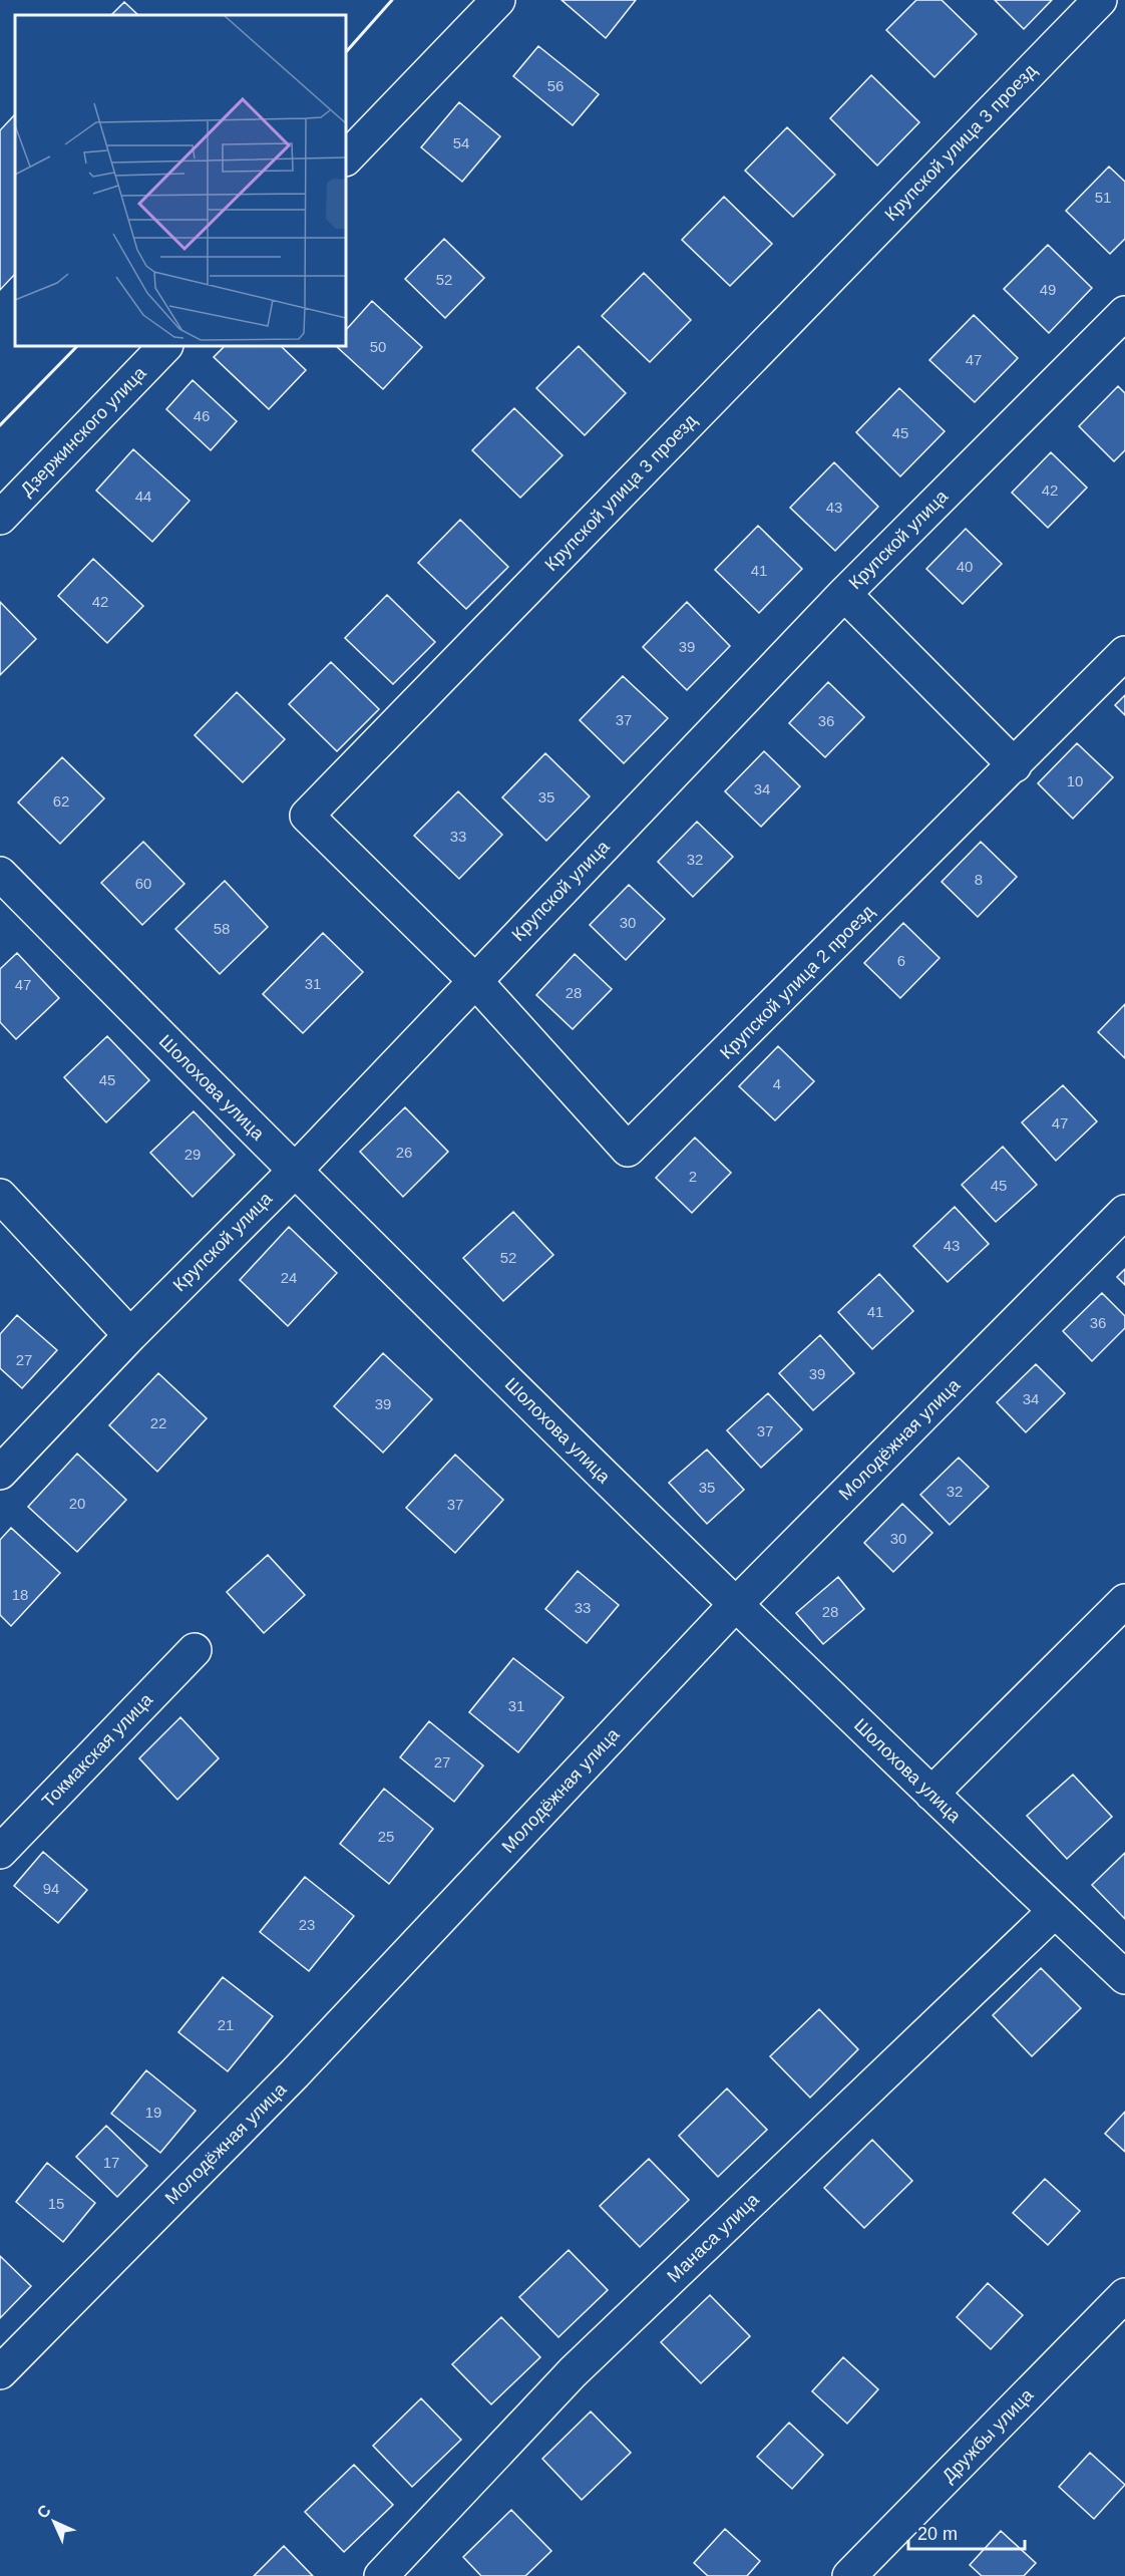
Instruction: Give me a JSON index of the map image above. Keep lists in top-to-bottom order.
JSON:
{
  "streets": {
    "street": [
      "Крупской улица 3 проезд",
      "Дзержинского улица",
      "Крупской улица",
      "Крупской улица 2 проезд",
      "Шолохова улица",
      "Молодёжная улица",
      "Токмакская улица",
      "Манаса улица",
      "Дружбы улица"
    ]
  },
  "crossings": [
    ["Крупской улица 3 проезд", "Крупской улица"],
    ["Крупской улица 3 проезд", "Крупской улица 2 проезд"],
    ["Крупской улица", "Крупской улица 2 проезд"],
    ["Крупской улица", "Шолохова улица"],
    ["Шолохова улица", "Молодёжная улица"],
    ["Шолохова улица", "Манаса улица"]
  ],
  "house_numbers": [
    "56",
    "54",
    "51",
    "52",
    "49",
    "50",
    "47",
    "46",
    "45",
    "42",
    "44",
    "43",
    "40",
    "41",
    "42",
    "39",
    "37",
    "36",
    "10",
    "34",
    "35",
    "62",
    "33",
    "32",
    "8",
    "60",
    "30",
    "58",
    "6",
    "31",
    "47",
    "28",
    "45",
    "4",
    "47",
    "26",
    "29",
    "2",
    "45",
    "43",
    "52",
    "24",
    "41",
    "36",
    "27",
    "39",
    "34",
    "39",
    "22",
    "37",
    "35",
    "32",
    "20",
    "37",
    "30",
    "18",
    "33",
    "28",
    "31",
    "27",
    "25",
    "94",
    "23",
    "21",
    "19",
    "17",
    "15"
  ],
  "scale_bar": "20 m",
  "north": "top left"
}
